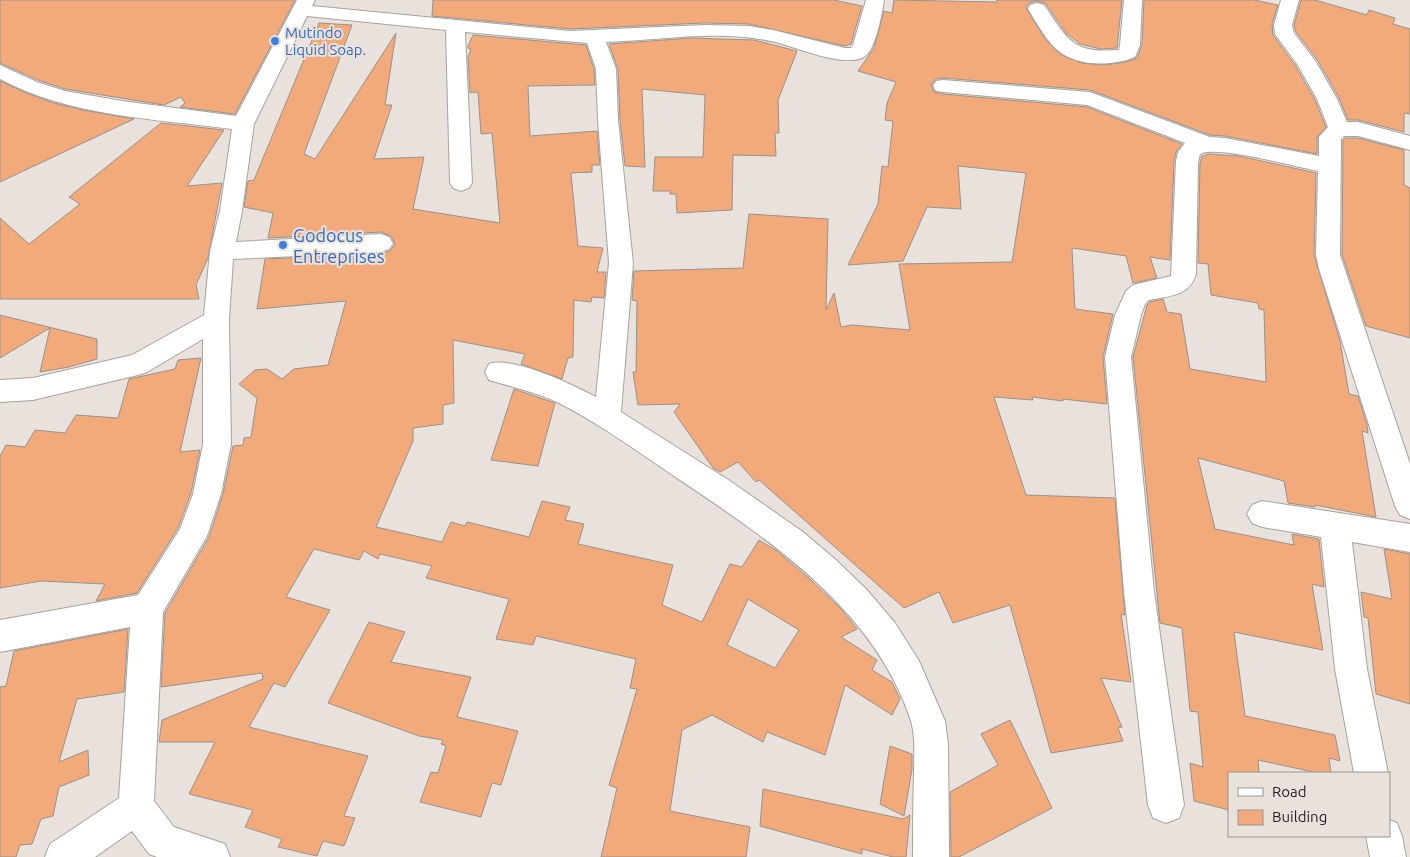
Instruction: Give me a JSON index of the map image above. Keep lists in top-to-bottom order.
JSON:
{
  "places": ["Mutindo Liquid Soap.", "Godocus Entreprises"],
  "legend": ["Road", "Building"]
}
